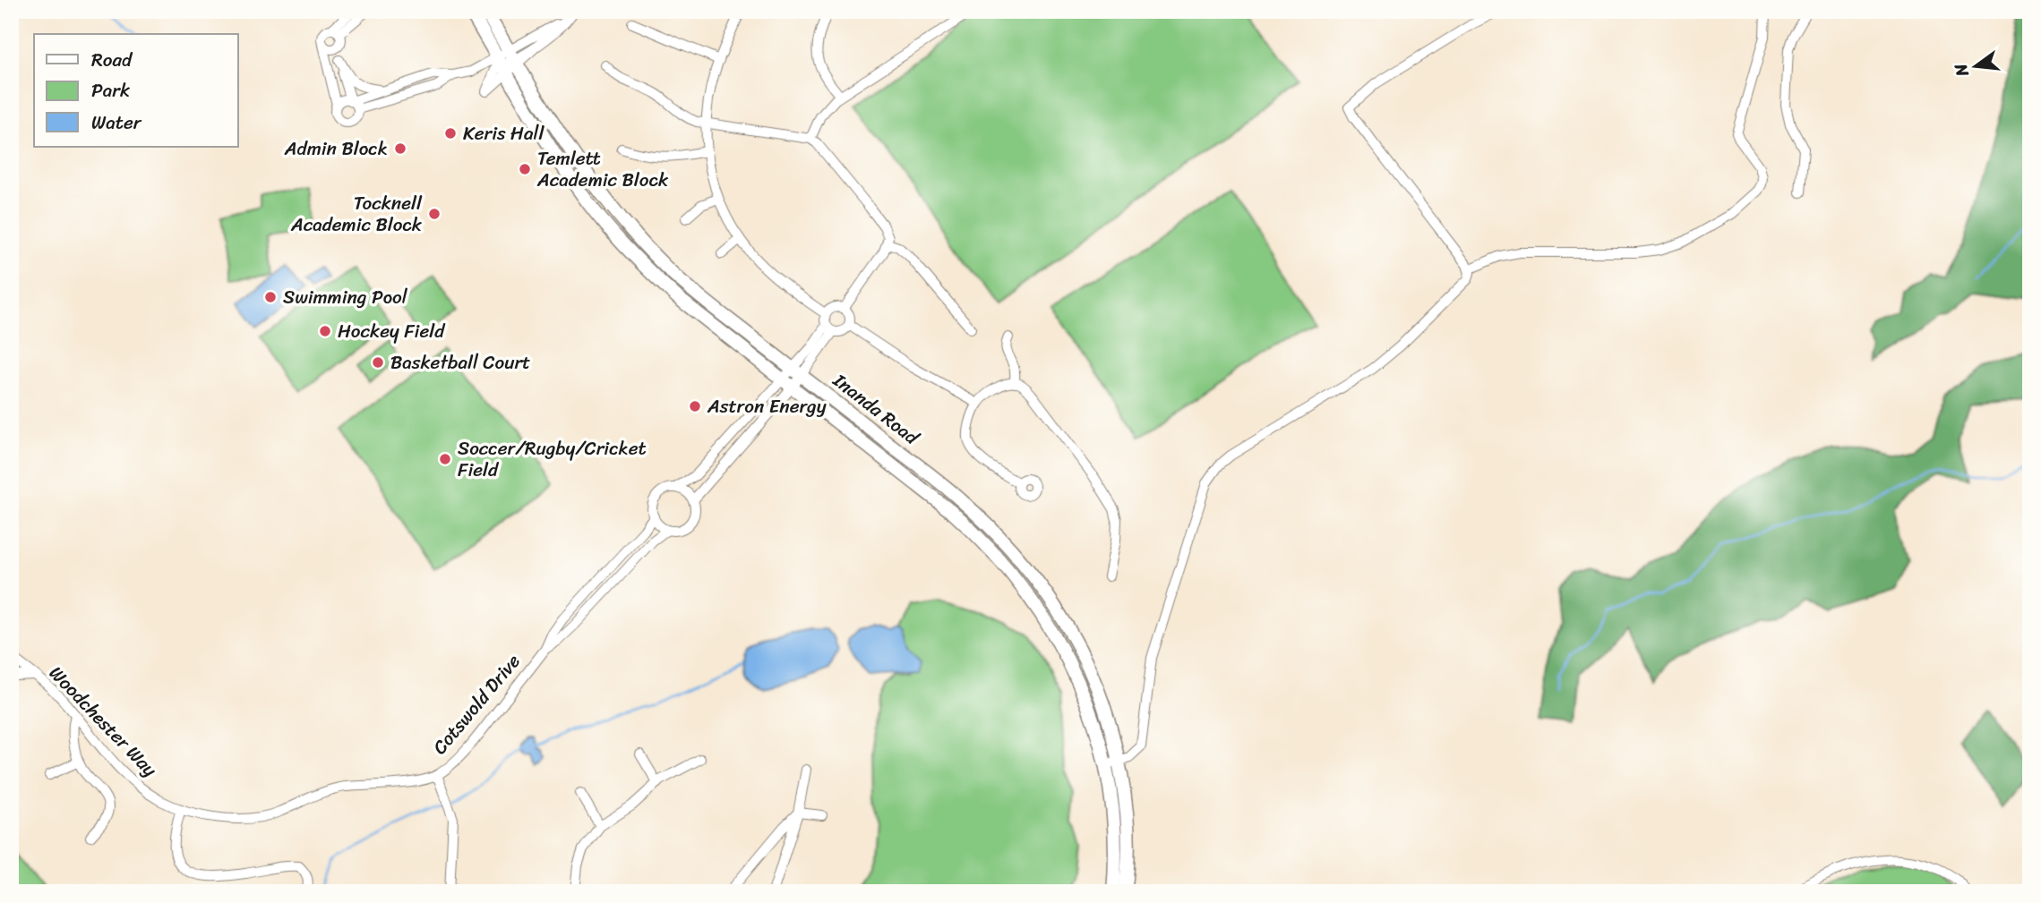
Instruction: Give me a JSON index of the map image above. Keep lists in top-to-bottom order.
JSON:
{
  "streets": {
    "main road": ["Inanda Road"],
    "street": ["Cotswold Drive", "Woodchester Way"]
  },
  "crossings": [
    ["Cotswold Drive", "Woodchester Way"]
  ],
  "places": [
    "Keris Hall",
    "Admin Block",
    "Temlett Academic Block",
    "Tocknell Academic Block",
    "Swimming Pool",
    "Hockey Field",
    "Basketball Court",
    "Astron Energy",
    "Soccer/Rugby/Cricket Field"
  ],
  "legend": ["Road", "Park", "Water"],
  "north": "left"
}
